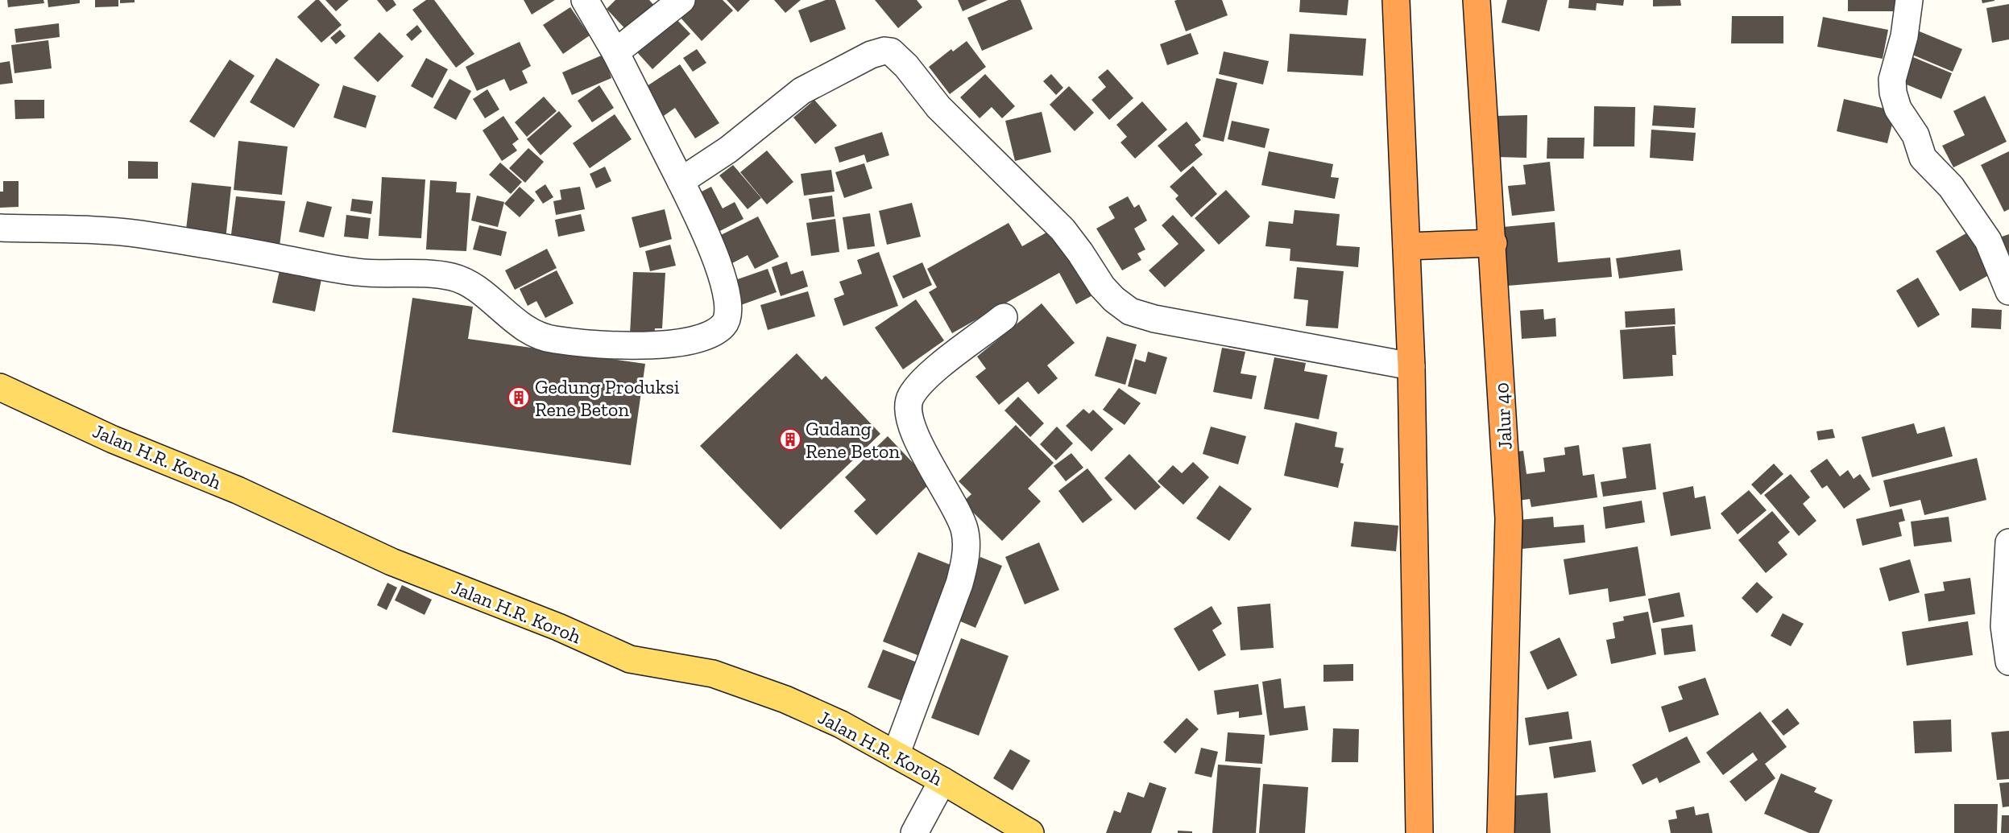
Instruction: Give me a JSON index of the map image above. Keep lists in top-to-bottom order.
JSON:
{
  "streets": {
    "highway": ["Jalur 40"],
    "main road": ["Jalan H.R. Koroh"]
  },
  "places": {
    "building": ["Gedung Produksi Rene Beton", "Gudang Rene Beton"]
  }
}
